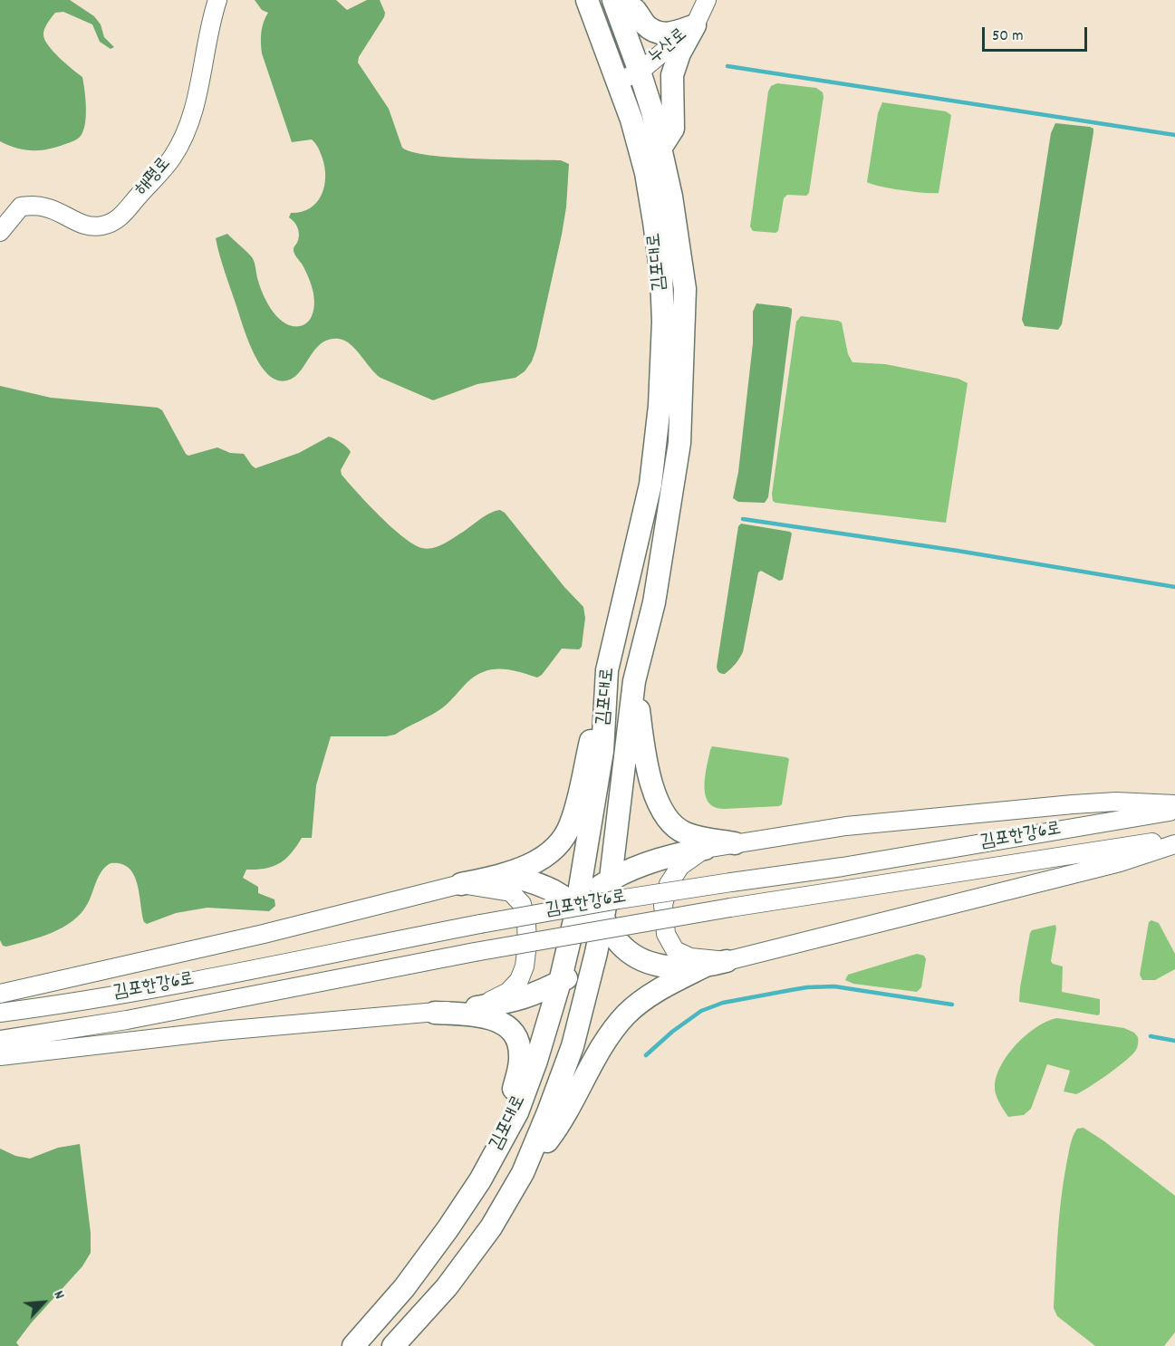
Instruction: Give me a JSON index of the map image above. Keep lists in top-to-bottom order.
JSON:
{
  "streets": {
    "main road": ["김포대로"],
    "street": ["누산로", "해평로", "김포한강6로"]
  },
  "crossings": [
    ["누산로", "김포대로"]
  ],
  "scale_bar": "50 m",
  "north": "top right"
}
